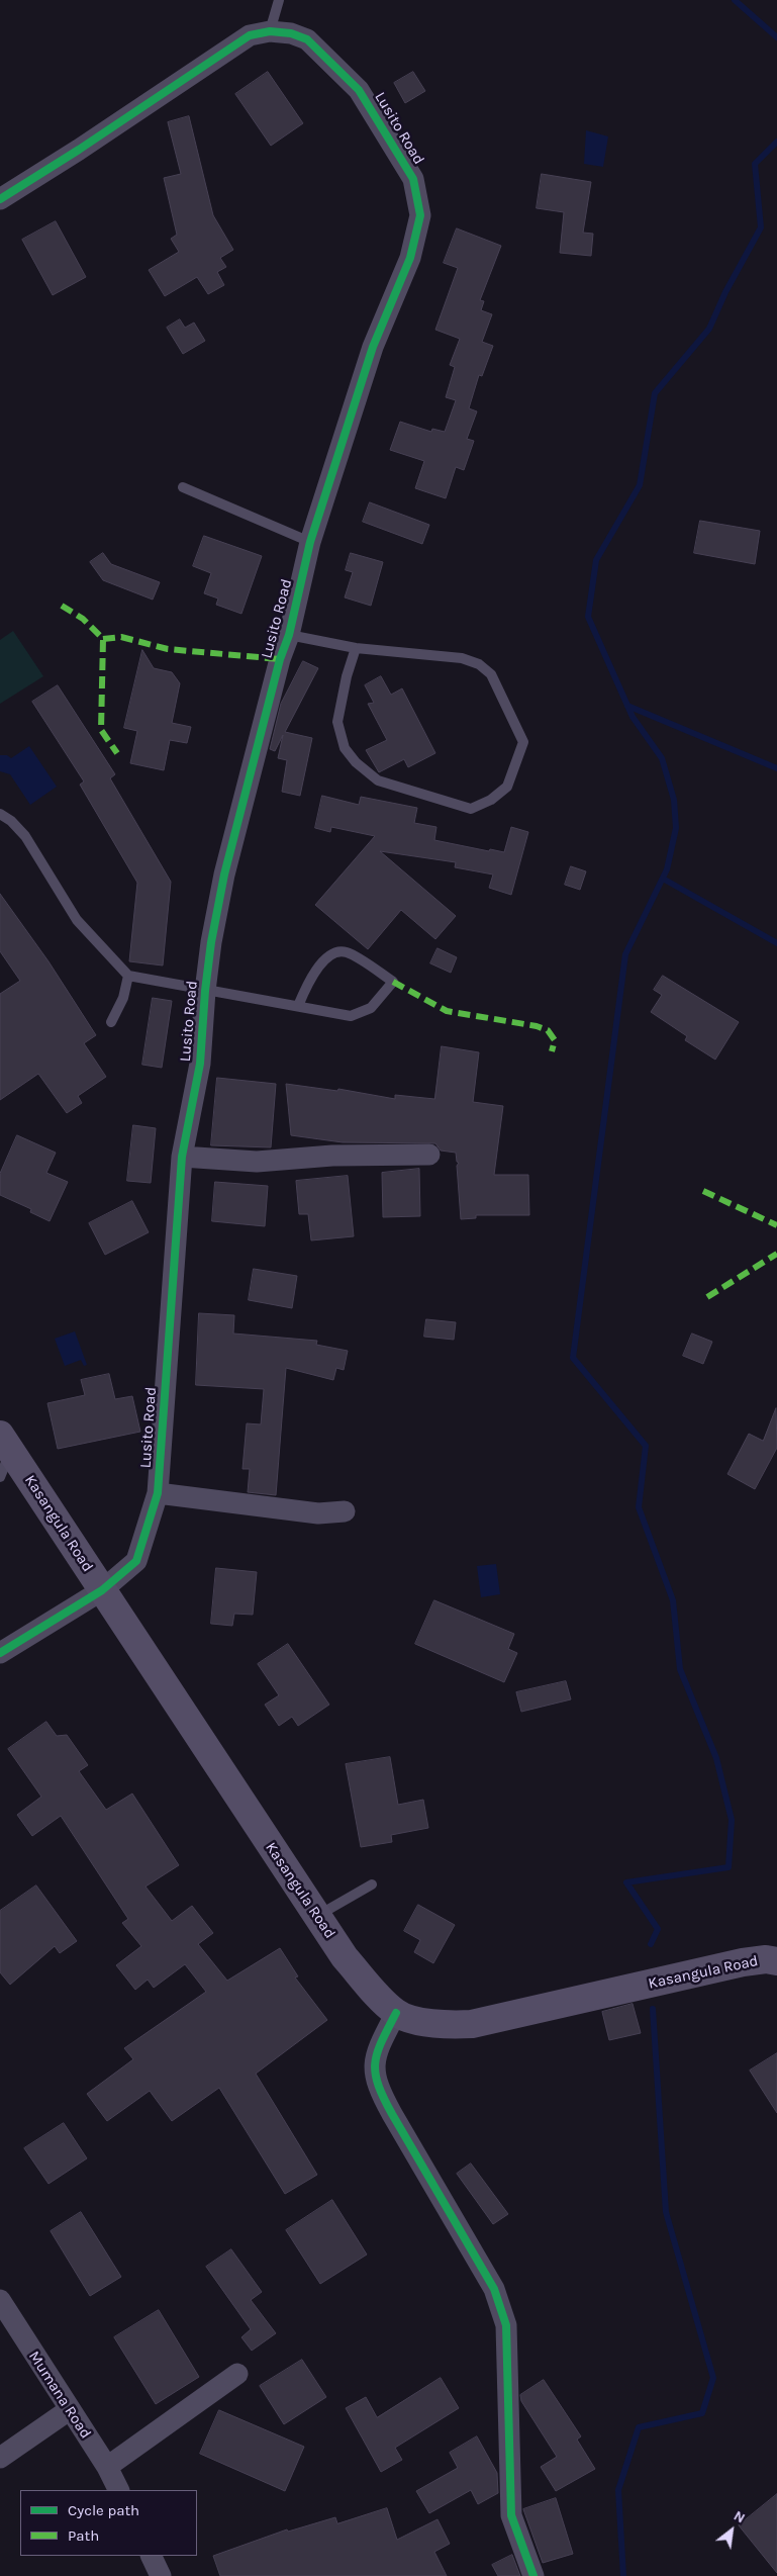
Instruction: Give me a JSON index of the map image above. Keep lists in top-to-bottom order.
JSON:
{
  "streets": {
    "main road": ["Kasangula Road"],
    "street": ["Lusito Road", "Mumana Road"]
  },
  "crossings": [
    ["Lusito Road", "Kasangula Road"]
  ],
  "legend": ["Cycle path", "Path"],
  "north": "top right"
}
